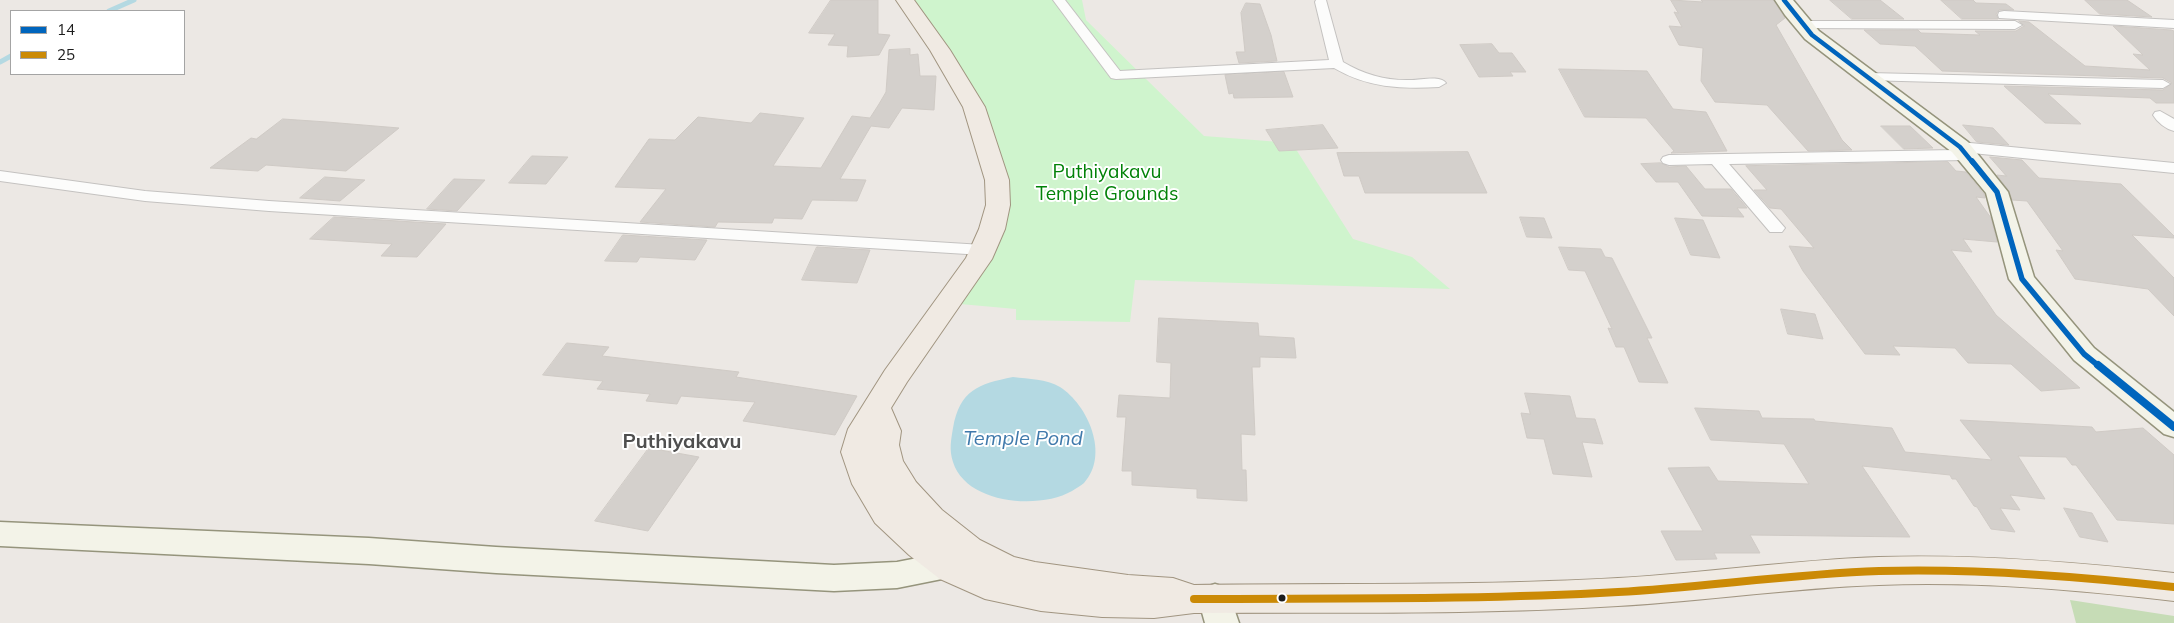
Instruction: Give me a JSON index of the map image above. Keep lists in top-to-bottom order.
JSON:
{
  "districts": ["Puthiyakavu"],
  "water": ["Temple Pond"],
  "parks": ["Puthiyakavu Temple Grounds"],
  "lines": ["transit line 14", "transit line 25"],
  "legend": ["14", "25"]
}
